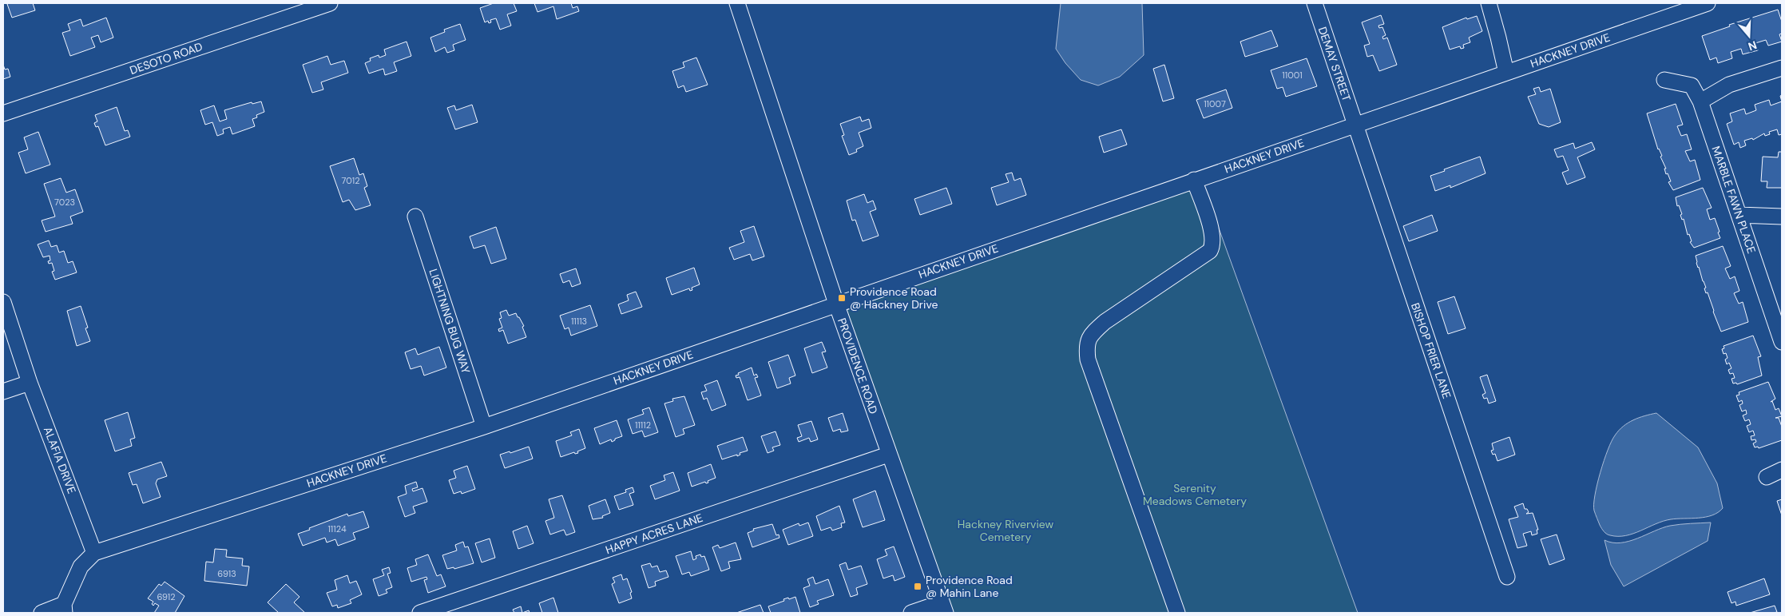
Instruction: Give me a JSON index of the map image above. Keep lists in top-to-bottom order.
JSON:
{
  "streets": {
    "street": [
      "HACKNEY DRIVE",
      "DESOTO ROAD",
      "DEMAY STREET",
      "MARBLE FAWN PLACE",
      "LIGHTNING BUG WAY",
      "BISHOP FRIER LANE",
      "PROVIDENCE ROAD",
      "ALAFIA DRIVE",
      "HAPPY ACRES LANE"
    ]
  },
  "crossings": [
    ["HACKNEY DRIVE", "DEMAY STREET"],
    ["HACKNEY DRIVE", "LIGHTNING BUG WAY"],
    ["HACKNEY DRIVE", "BISHOP FRIER LANE"],
    ["HACKNEY DRIVE", "PROVIDENCE ROAD"],
    ["HACKNEY DRIVE", "ALAFIA DRIVE"],
    ["DEMAY STREET", "BISHOP FRIER LANE"],
    ["PROVIDENCE ROAD", "HAPPY ACRES LANE"]
  ],
  "parks": ["Serenity Meadows Cemetery", "Hackney Riverview Cemetery"],
  "places": {
    "transit": ["Providence Road @ Hackney Drive", "Providence Road @ Mahin Lane"]
  },
  "house_numbers": [
    "11001",
    "11007",
    "7012",
    "7023",
    "11113",
    "11112",
    "11124",
    "6913",
    "6912"
  ],
  "north": "bottom"
}
